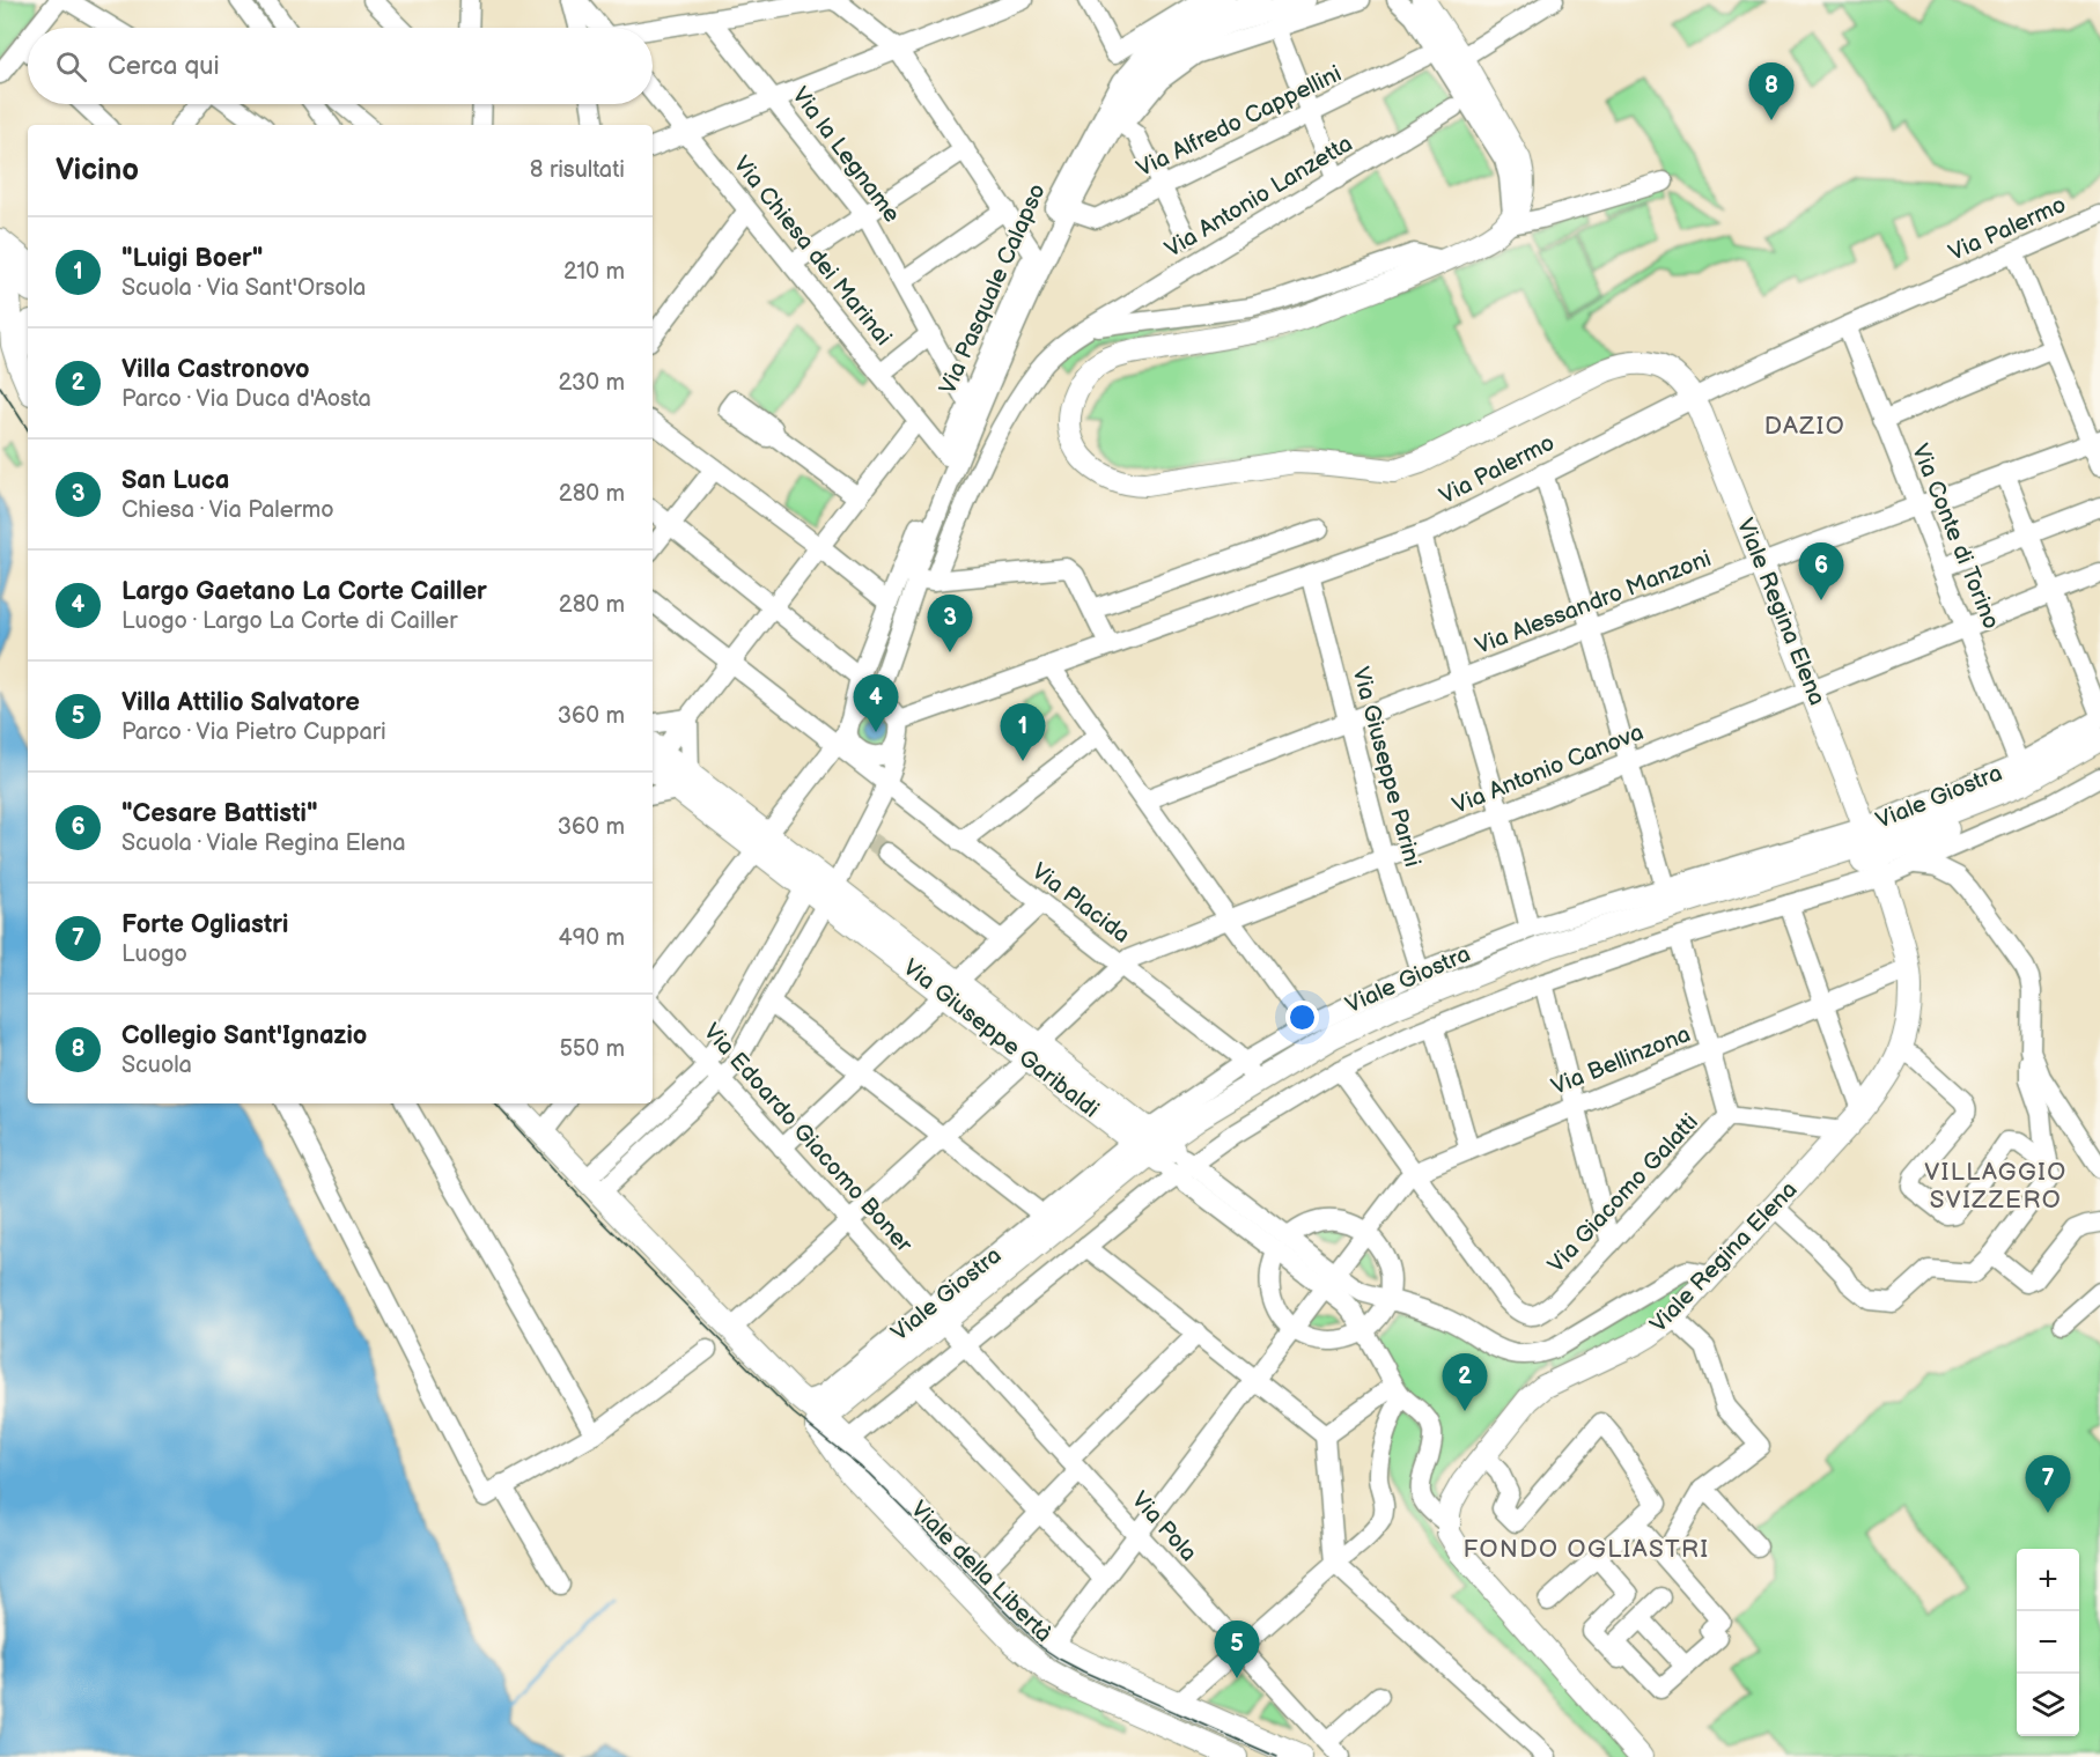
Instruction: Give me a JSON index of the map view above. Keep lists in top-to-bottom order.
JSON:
{
  "streets": {
    "main road": [
      "Viale Regina Elena",
      "Viale Giostra",
      "Via Giuseppe Garibaldi",
      "Viale della Libertà"
    ],
    "street": [
      "Via Alfredo Cappellini",
      "Via la Legname",
      "Via Antonio Lanzetta",
      "Via Palermo",
      "Via Chiesa dei Marinai",
      "Via Pasquale Calapso",
      "Via Conte di Torino",
      "Via Alessandro Manzoni",
      "Via Giuseppe Parini",
      "Via Antonio Canova",
      "Via Placida",
      "Via Bellinzona",
      "Via Edoardo Giacomo Boner",
      "Via Giacomo Galatti",
      "Via Pola"
    ]
  },
  "crossings": [
    ["Via la Legname", "Via Pasquale Calapso"],
    ["Via Palermo", "Via Pasquale Calapso"],
    ["Via Palermo", "Via Conte di Torino"],
    ["Via Palermo", "Viale Regina Elena"],
    ["Via Palermo", "Via Giuseppe Parini"],
    ["Via Chiesa dei Marinai", "Via Pasquale Calapso"],
    ["Via Conte di Torino", "Via Alessandro Manzoni"],
    ["Via Conte di Torino", "Via Antonio Canova"],
    ["Via Conte di Torino", "Viale Giostra"],
    ["Via Alessandro Manzoni", "Viale Regina Elena"],
    ["Via Alessandro Manzoni", "Via Giuseppe Parini"],
    ["Viale Regina Elena", "Via Antonio Canova"],
    ["Viale Regina Elena", "Viale Giostra"],
    ["Viale Regina Elena", "Via Bellinzona"],
    ["Viale Regina Elena", "Via Giacomo Galatti"],
    ["Via Giuseppe Parini", "Via Antonio Canova"],
    ["Via Giuseppe Parini", "Viale Giostra"],
    ["Via Antonio Canova", "Via Placida"],
    ["Via Antonio Canova", "Via Giuseppe Garibaldi"],
    ["Via Antonio Canova", "Via Edoardo Giacomo Boner"],
    ["Via Antonio Canova", "Viale della Libertà"],
    ["Viale Giostra", "Via Placida"],
    ["Viale Giostra", "Via Giuseppe Garibaldi"],
    ["Viale Giostra", "Via Edoardo Giacomo Boner"],
    ["Viale Giostra", "Via Pola"],
    ["Viale Giostra", "Viale della Libertà"],
    ["Via Giuseppe Garibaldi", "Via Bellinzona"],
    ["Via Bellinzona", "Via Giacomo Galatti"],
    ["Via Bellinzona", "Via Pola"],
    ["Via Bellinzona", "Viale della Libertà"]
  ],
  "districts": ["DAZIO", "VILLAGGIO SVIZZERO", "FONDO OGLIASTRI"],
  "page": {
    "search": "Cerca qui",
    "pins": [
      "8",
      "6",
      "3",
      "4",
      "1",
      "2",
      "7",
      "5"
    ],
    "heading": ["Vicino", "8 risultati"],
    "list": [
      {
        "mark": "1",
        "name": "\"Luigi Boer\"",
        "note": "Scuola · Via Sant'Orsola",
        "value": "210 m"
      },
      {
        "mark": "2",
        "name": "Villa Castronovo",
        "note": "Parco · Via Duca d'Aosta",
        "value": "230 m"
      },
      {
        "mark": "3",
        "name": "San Luca",
        "note": "Chiesa · Via Palermo",
        "value": "280 m"
      },
      {
        "mark": "4",
        "name": "Largo Gaetano La Corte Cailler",
        "note": "Luogo · Largo La Corte di Cailler",
        "value": "280 m"
      },
      {
        "mark": "5",
        "name": "Villa Attilio Salvatore",
        "note": "Parco · Via Pietro Cuppari",
        "value": "360 m"
      },
      {
        "mark": "6",
        "name": "\"Cesare Battisti\"",
        "note": "Scuola · Viale Regina Elena",
        "value": "360 m"
      },
      {
        "mark": "7",
        "name": "Forte Ogliastri",
        "note": "Luogo",
        "value": "490 m"
      },
      {
        "mark": "8",
        "name": "Collegio Sant'Ignazio",
        "note": "Scuola",
        "value": "550 m"
      }
    ],
    "map_buttons": ["+", "−"]
  }
}
